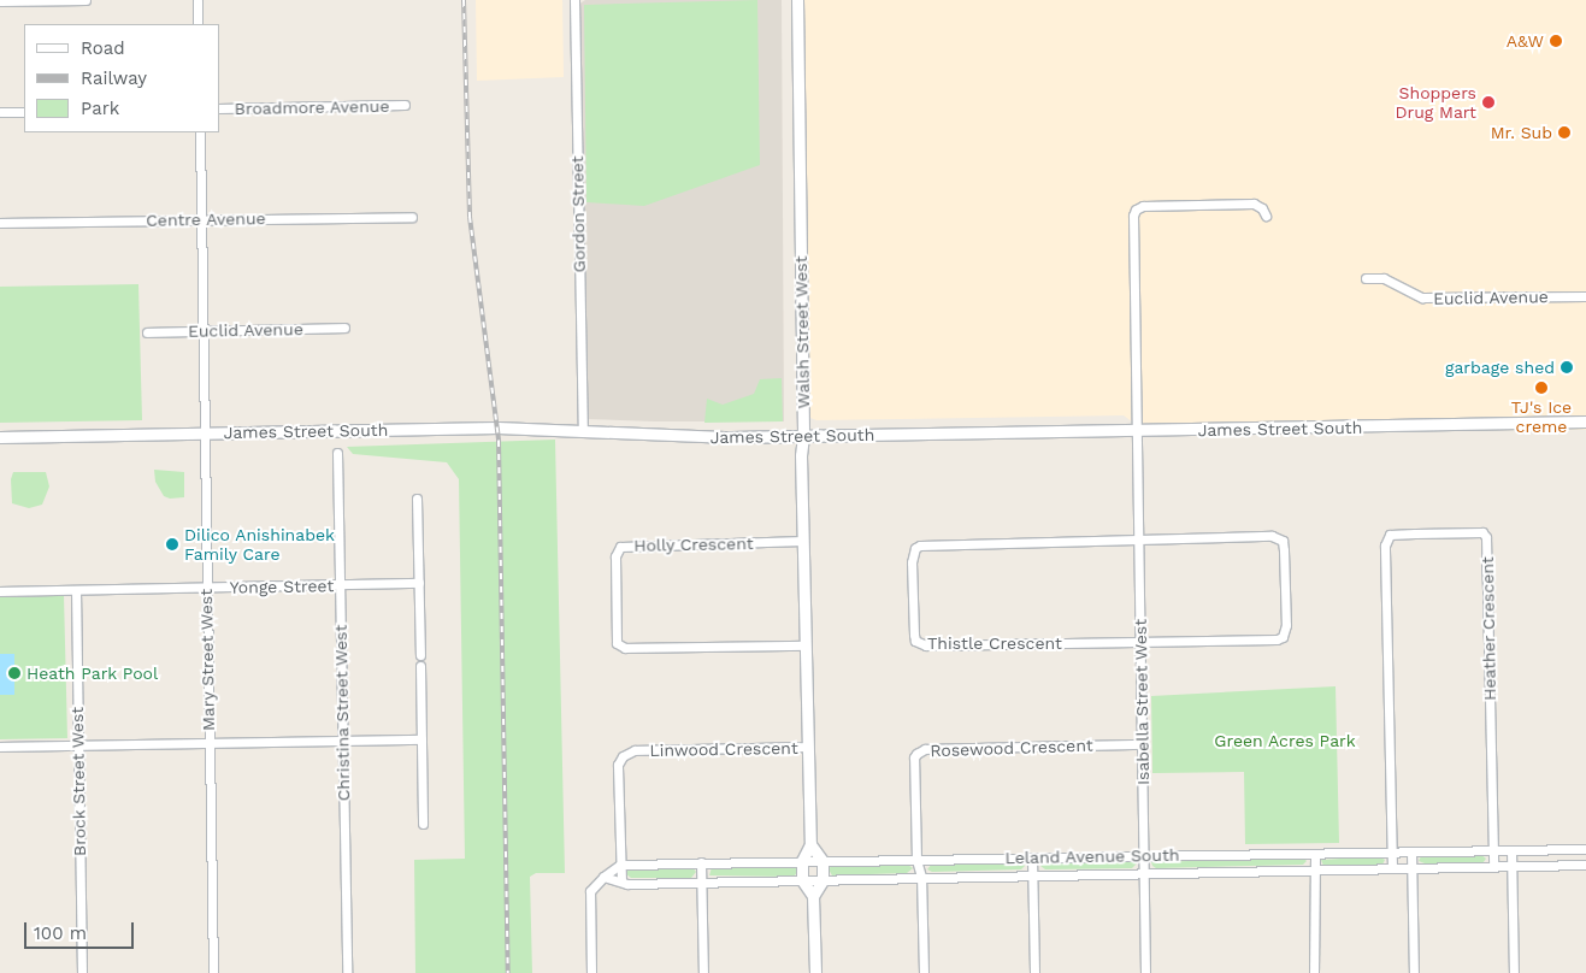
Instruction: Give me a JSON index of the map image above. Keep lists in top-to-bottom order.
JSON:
{
  "streets": {
    "street": [
      "Broadmore Avenue",
      "Gordon Street",
      "Centre Avenue",
      "Euclid Avenue",
      "Walsh Street West",
      "James Street South",
      "Holly Crescent",
      "Yonge Street",
      "Heather Crescent",
      "Thistle Crescent",
      "Mary Street West",
      "Isabella Street West",
      "Christina Street West",
      "Rosewood Crescent",
      "Linwood Crescent",
      "Brock Street West",
      "Leland Avenue South"
    ]
  },
  "crossings": [
    ["Gordon Street", "James Street South"],
    ["Centre Avenue", "Mary Street West"],
    ["Euclid Avenue", "Mary Street West"],
    ["Walsh Street West", "James Street South"],
    ["Walsh Street West", "Holly Crescent"],
    ["Walsh Street West", "Linwood Crescent"],
    ["Walsh Street West", "Leland Avenue South"],
    ["James Street South", "Mary Street West"],
    ["James Street South", "Isabella Street West"],
    ["Yonge Street", "Mary Street West"],
    ["Yonge Street", "Christina Street West"],
    ["Yonge Street", "Brock Street West"],
    ["Heather Crescent", "Leland Avenue South"],
    ["Thistle Crescent", "Isabella Street West"],
    ["Isabella Street West", "Rosewood Crescent"],
    ["Isabella Street West", "Leland Avenue South"],
    ["Rosewood Crescent", "Leland Avenue South"],
    ["Linwood Crescent", "Leland Avenue South"]
  ],
  "parks": ["Green Acres Park"],
  "places": [
    "A&W",
    "Shoppers Drug Mart",
    "Mr. Sub",
    "garbage shed",
    "TJ's Ice creme",
    "Dilico Anishinabek Family Care",
    "Heath Park Pool"
  ],
  "legend": ["Road", "Railway", "Park"],
  "scale_bar": "100 m"
}
